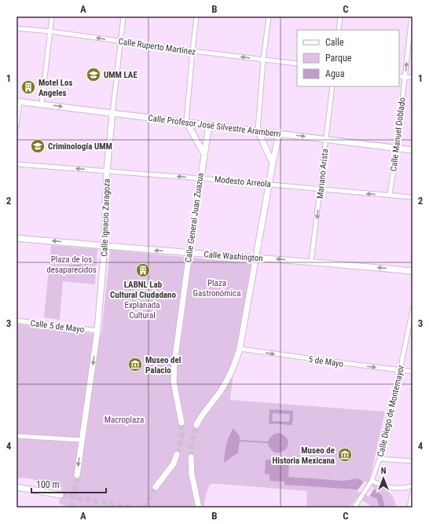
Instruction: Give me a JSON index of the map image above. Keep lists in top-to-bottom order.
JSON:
{
  "streets": {
    "main road": [
      "Calle Profesor José Silvestre Aramberri",
      "Calle Ignacio Zaragoza",
      "Calle General Juan Zuazua",
      "Calle Washington"
    ],
    "street": [
      "Calle Ruperto Martínez",
      "Calle Manuel Doblado",
      "Mariano Arista",
      "Modesto Arreola",
      "Calle 5 de Mayo",
      "5 de Mayo",
      "Calle Diego de Montemayor"
    ]
  },
  "crossings": [
    ["Calle Ruperto Martínez", "Calle Ignacio Zaragoza"],
    ["Calle Profesor José Silvestre Aramberri", "Calle Manuel Doblado"],
    ["Calle Profesor José Silvestre Aramberri", "Mariano Arista"],
    ["Calle Profesor José Silvestre Aramberri", "Calle Ignacio Zaragoza"],
    ["Calle Profesor José Silvestre Aramberri", "Calle General Juan Zuazua"],
    ["Calle Manuel Doblado", "Modesto Arreola"],
    ["Mariano Arista", "Modesto Arreola"],
    ["Mariano Arista", "Calle Washington"],
    ["Modesto Arreola", "Calle Ignacio Zaragoza"],
    ["Modesto Arreola", "Calle General Juan Zuazua"],
    ["Calle Ignacio Zaragoza", "Calle Washington"],
    ["Calle Ignacio Zaragoza", "Calle 5 de Mayo"],
    ["Calle General Juan Zuazua", "Calle Washington"],
    ["5 de Mayo", "Calle Diego de Montemayor"]
  ],
  "one_way": [
    "Calle Ruperto Martínez",
    "Mariano Arista",
    "Modesto Arreola",
    "Calle Washington",
    "5 de Mayo"
  ],
  "parks": [
    "Plaza de los desaparecidos",
    "Plaza Gastronómica",
    "Explanada Cultural",
    "Macroplaza"
  ],
  "places": {
    "school or university": ["UMM LAE", "Criminología UMM"],
    "building": ["Motel Los Angeles", "LABNL Lab Cultural Ciudadano"],
    "museum": ["Museo del Palacio", "Museo de Historia Mexicana"]
  },
  "legend": ["Calle", "Parque", "Agua"],
  "scale_bar": "100 m",
  "north": "top",
  "grid": {
    "columns": ["A", "B", "C"],
    "rows": [
      "1",
      "2",
      "3",
      "4"
    ]
  }
}
